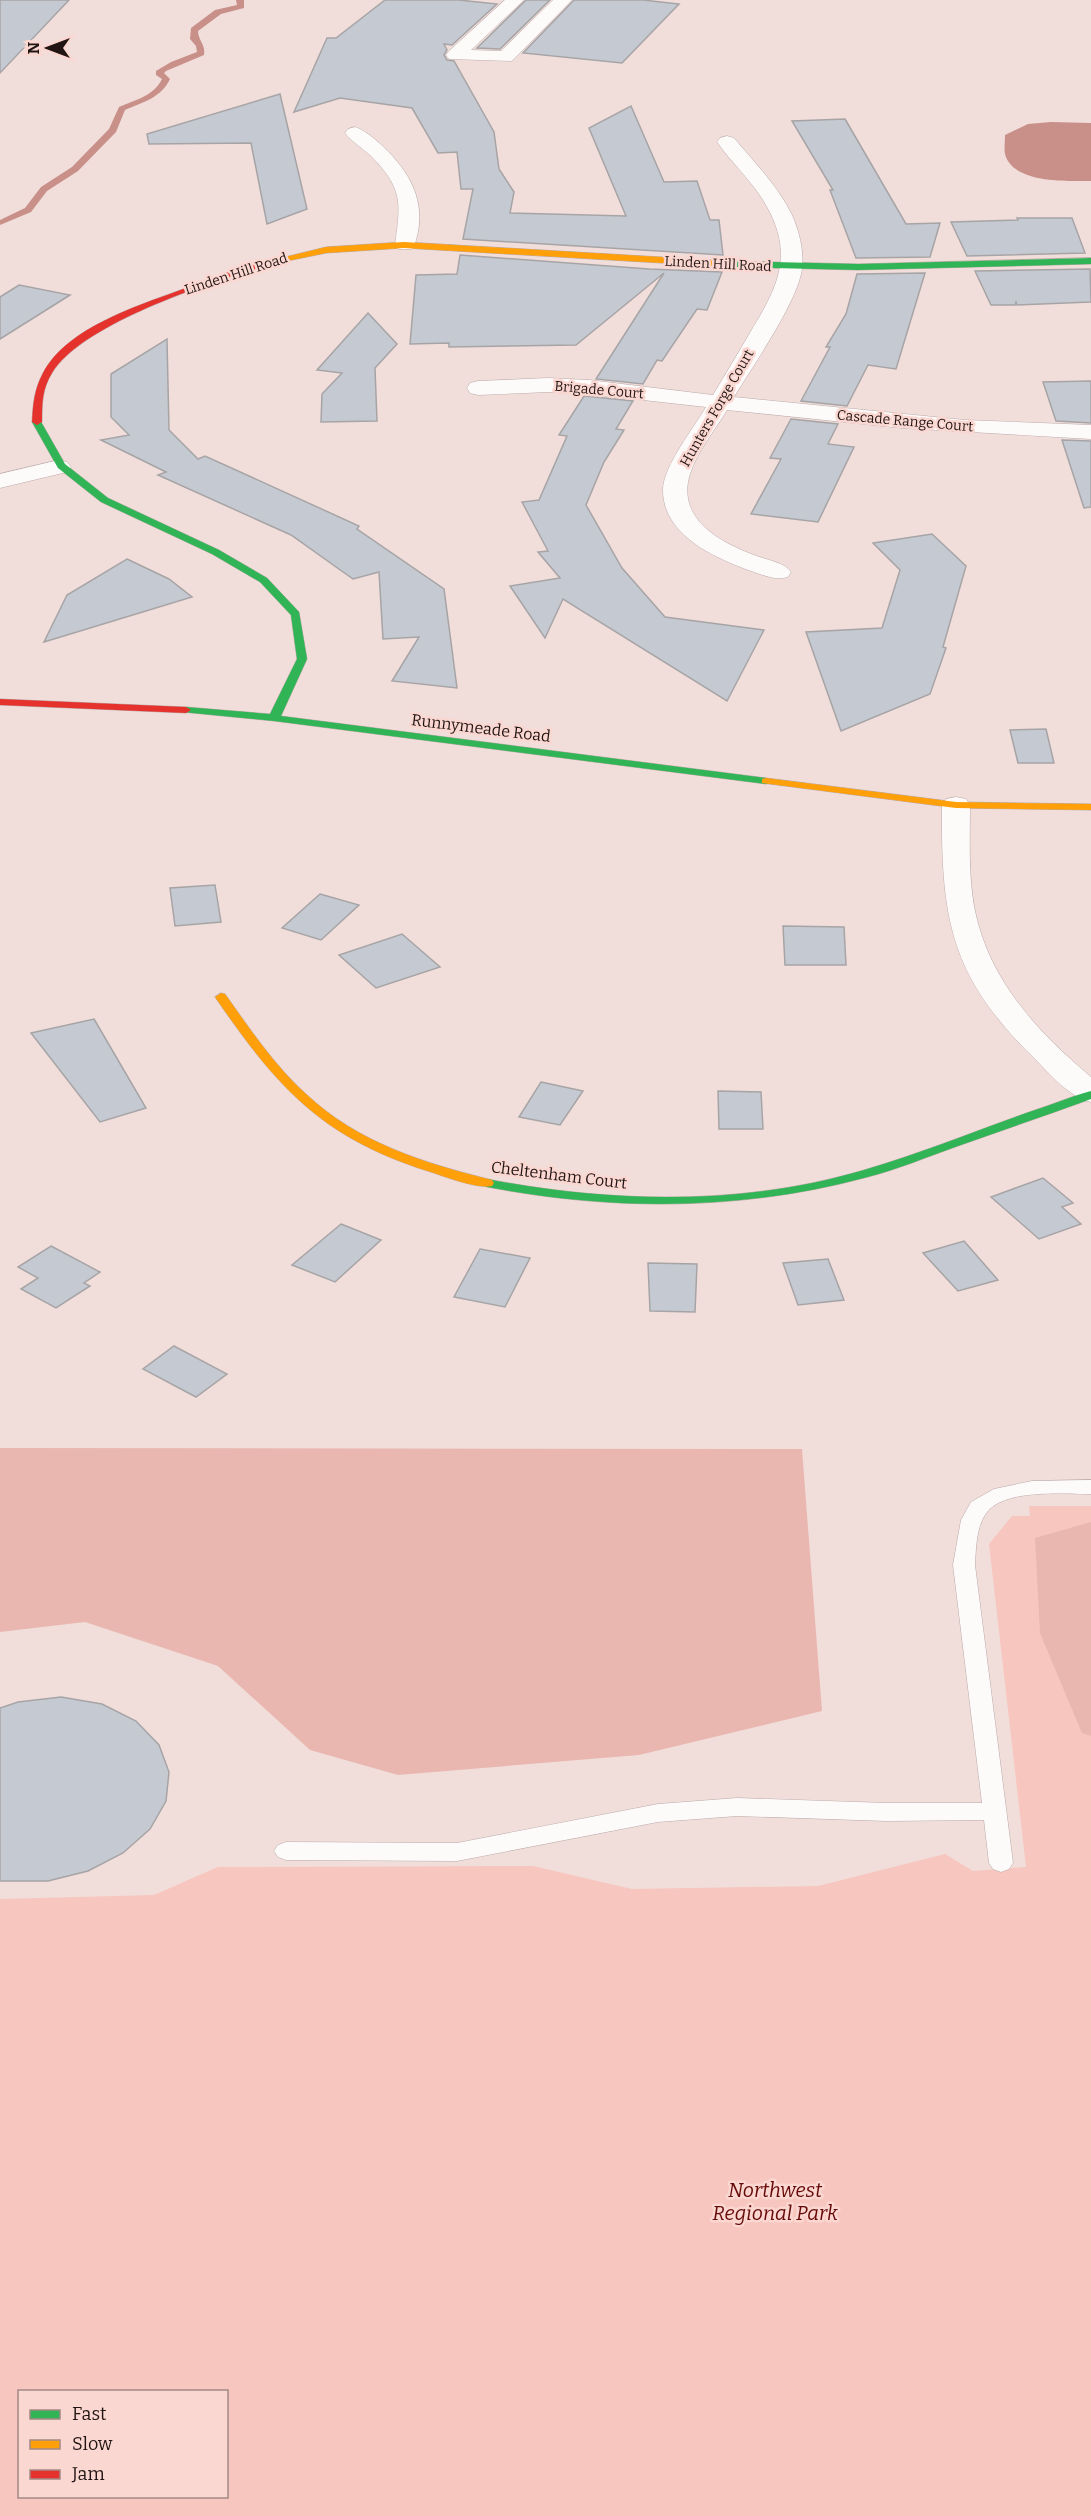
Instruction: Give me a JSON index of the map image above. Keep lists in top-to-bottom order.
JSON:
{
  "streets": {
    "street": [
      "Linden Hill Road",
      "Brigade Court",
      "Hunters Forge Court",
      "Cascade Range Court",
      "Runnymeade Road",
      "Cheltenham Court"
    ]
  },
  "crossings": [
    ["Linden Hill Road", "Hunters Forge Court"],
    ["Linden Hill Road", "Runnymeade Road"],
    ["Brigade Court", "Hunters Forge Court"],
    ["Brigade Court", "Cascade Range Court"],
    ["Hunters Forge Court", "Cascade Range Court"]
  ],
  "parks": ["Northwest Regional Park"],
  "legend": ["Fast", "Slow", "Jam"],
  "north": "left"
}
